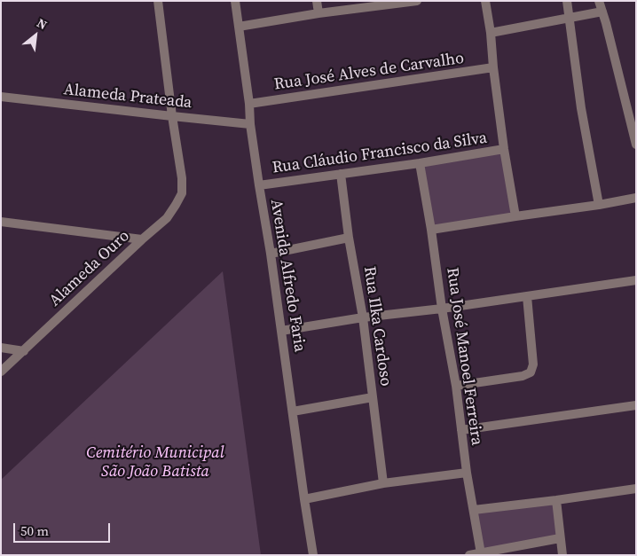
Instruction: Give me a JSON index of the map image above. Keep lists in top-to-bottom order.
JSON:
{
  "streets": {
    "street": [
      "Rua José Alves de Carvalho",
      "Alameda Prateada",
      "Rua Cláudio Francisco da Silva",
      "Alameda Ouro",
      "Avenida Alfredo Faria",
      "Rua Ilka Cardoso",
      "Rua José Manoel Ferreira"
    ]
  },
  "crossings": [
    ["Rua José Alves de Carvalho", "Avenida Alfredo Faria"],
    ["Alameda Prateada", "Alameda Ouro"],
    ["Alameda Prateada", "Avenida Alfredo Faria"],
    ["Rua Cláudio Francisco da Silva", "Avenida Alfredo Faria"],
    ["Rua Cláudio Francisco da Silva", "Rua Ilka Cardoso"],
    ["Rua Cláudio Francisco da Silva", "Rua José Manoel Ferreira"]
  ],
  "parks": ["Cemitério Municipal São João Batista"],
  "scale_bar": "50 m",
  "north": "top right"
}
